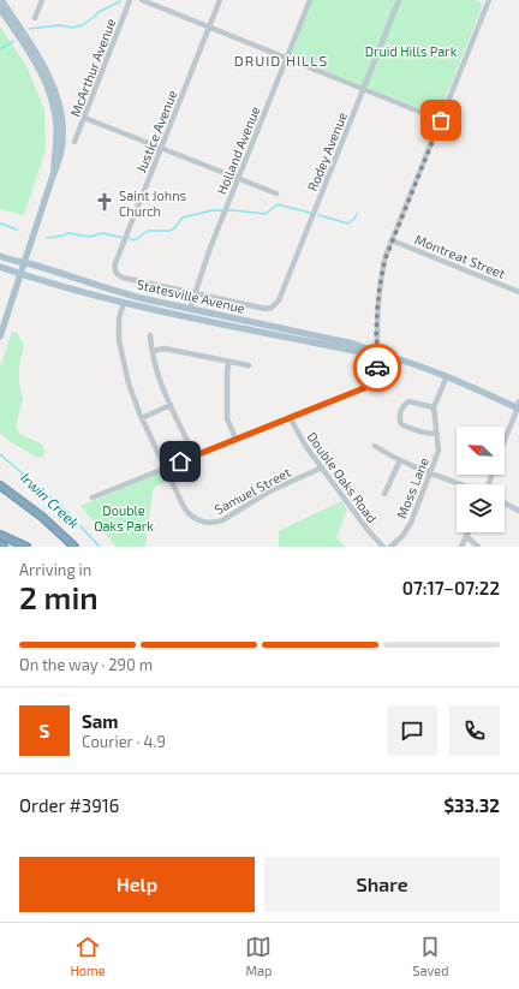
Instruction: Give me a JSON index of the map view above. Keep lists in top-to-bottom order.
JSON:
{
  "streets": {
    "main road": ["Statesville Avenue"],
    "street": [
      "McArthur Avenue",
      "Justice Avenue",
      "Holland Avenue",
      "Rodey Avenue",
      "Montreat Street",
      "Double Oaks Road",
      "Moss Lane",
      "Samuel Street"
    ]
  },
  "crossings": [
    ["Justice Avenue", "Holland Avenue"],
    ["Justice Avenue", "Rodey Avenue"],
    ["Holland Avenue", "Rodey Avenue"],
    ["Holland Avenue", "Statesville Avenue"],
    ["Statesville Avenue", "Samuel Street"],
    ["Double Oaks Road", "Samuel Street"]
  ],
  "districts": ["DRUID HILLS"],
  "water": ["Irwin Creek"],
  "parks": ["Druid Hills Park", "Double Oaks Park"],
  "places": {
    "church": ["Saint Johns Church"]
  },
  "north": "top left",
  "page": {
    "heading": ["2 min", "Arriving in", "07:17–07:22"],
    "panel": [
      "Sam",
      "Courier · 4.9",
      "Order #3916",
      "$33.32"
    ],
    "bar": "On the way · 290 m",
    "round": "S",
    "buttons": ["Help", "Share"],
    "tabs": ["Home", "Map", "Saved"]
  }
}
